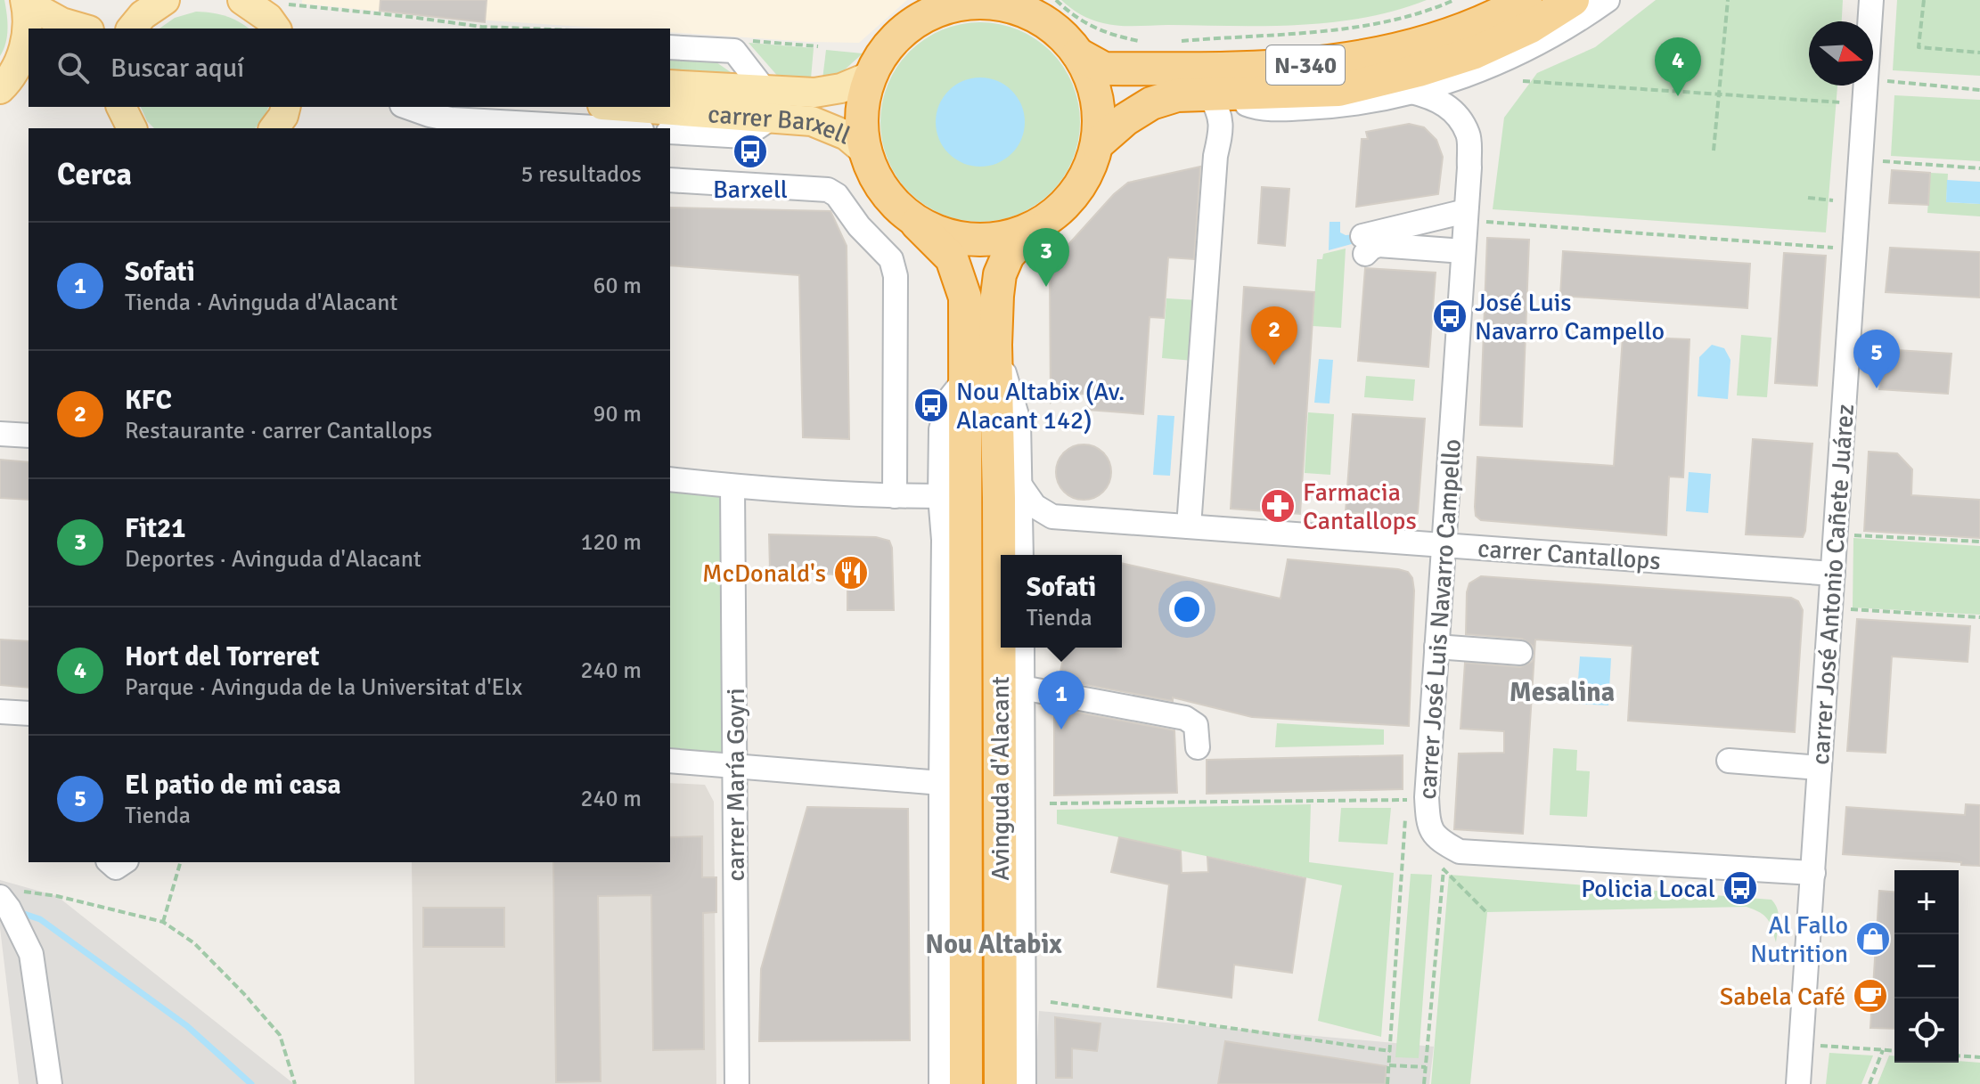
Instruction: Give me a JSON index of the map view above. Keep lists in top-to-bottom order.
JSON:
{
  "streets": {
    "highway": ["N-340", "Avinguda d'Alacant"],
    "main road": ["carrer Barxell"],
    "street": [
      "carrer Cantallops",
      "carrer José Antonio Cañete Juárez",
      "carrer José Luis Navarro Campello",
      "carrer María Goyri"
    ]
  },
  "crossings": [
    ["N-340", "carrer Barxell"],
    ["N-340", "Avinguda d'Alacant"],
    ["carrer Barxell", "Avinguda d'Alacant"],
    ["carrer Cantallops", "carrer José Antonio Cañete Juárez"],
    ["carrer Cantallops", "carrer José Luis Navarro Campello"],
    ["carrer Cantallops", "Avinguda d'Alacant"],
    ["carrer José Antonio Cañete Juárez", "carrer José Luis Navarro Campello"]
  ],
  "districts": ["Mesalina", "Nou Altabix"],
  "places": {
    "bus stop": [
      "Barxell",
      "José Luis Navarro Campello",
      "Nou Altabix (Av. Alacant 142)",
      "Policia Local"
    ],
    "pharmacy": ["Farmacia Cantallops"],
    "restaurant": ["McDonald's"],
    "shop": ["Al Fallo Nutrition"],
    "cafe": ["Sabela Café"]
  },
  "north": "right",
  "page": {
    "search": "Buscar aquí",
    "pins": [
      "4",
      "3",
      "2",
      "5",
      "1"
    ],
    "heading": ["Cerca", "5 resultados"],
    "list": [
      {
        "mark": "1",
        "name": "Sofati",
        "note": "Tienda · Avinguda d'Alacant",
        "value": "60 m"
      },
      {
        "mark": "2",
        "name": "KFC",
        "note": "Restaurante · carrer Cantallops",
        "value": "90 m"
      },
      {
        "mark": "3",
        "name": "Fit21",
        "note": "Deportes · Avinguda d'Alacant",
        "value": "120 m"
      },
      {
        "mark": "4",
        "name": "Hort del Torreret",
        "note": "Parque · Avinguda de la Universitat d'Elx",
        "value": "240 m"
      },
      {
        "mark": "5",
        "name": "El patio de mi casa",
        "note": "Tienda",
        "value": "240 m"
      }
    ],
    "popup": ["Sofati", "Tienda"],
    "map_buttons": ["+", "−"]
  }
}
